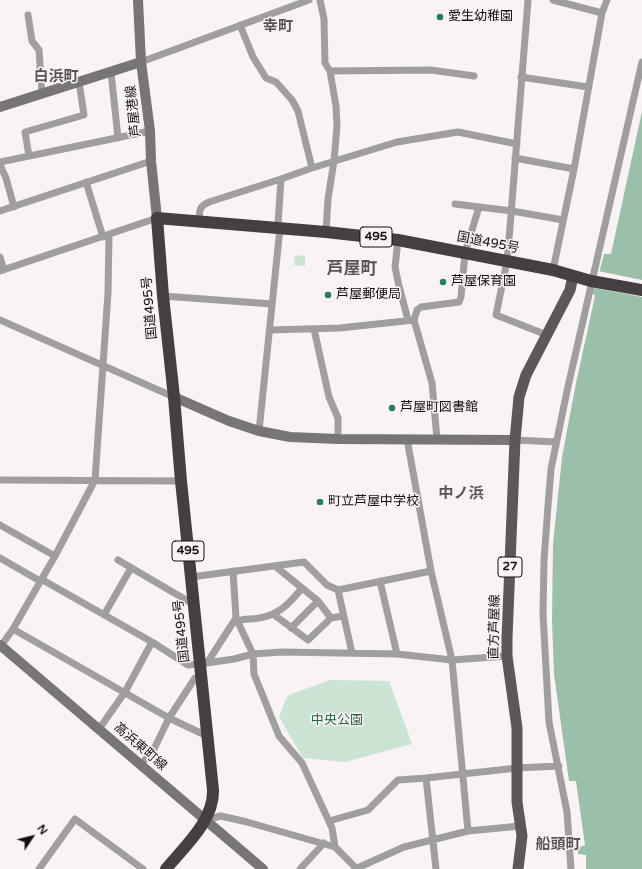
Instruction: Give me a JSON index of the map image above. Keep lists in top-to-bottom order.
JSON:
{
  "streets": {
    "highway": ["495", "国道495号"],
    "main road": [
      "芦屋港線",
      "27",
      "直方芦屋線",
      "高浜東町線"
    ]
  },
  "crossings": [
    ["芦屋港線", "国道495号"],
    ["国道495号", "直方芦屋線"],
    ["国道495号", "高浜東町線"]
  ],
  "districts": [
    "幸町",
    "白浜町",
    "芦屋町",
    "中ノ浜",
    "船頭町"
  ],
  "parks": ["中央公園"],
  "places": [
    "愛生幼稚園",
    "芦屋保育園",
    "芦屋郵便局",
    "芦屋町図書館",
    "町立芦屋中学校"
  ],
  "north": "top right"
}
